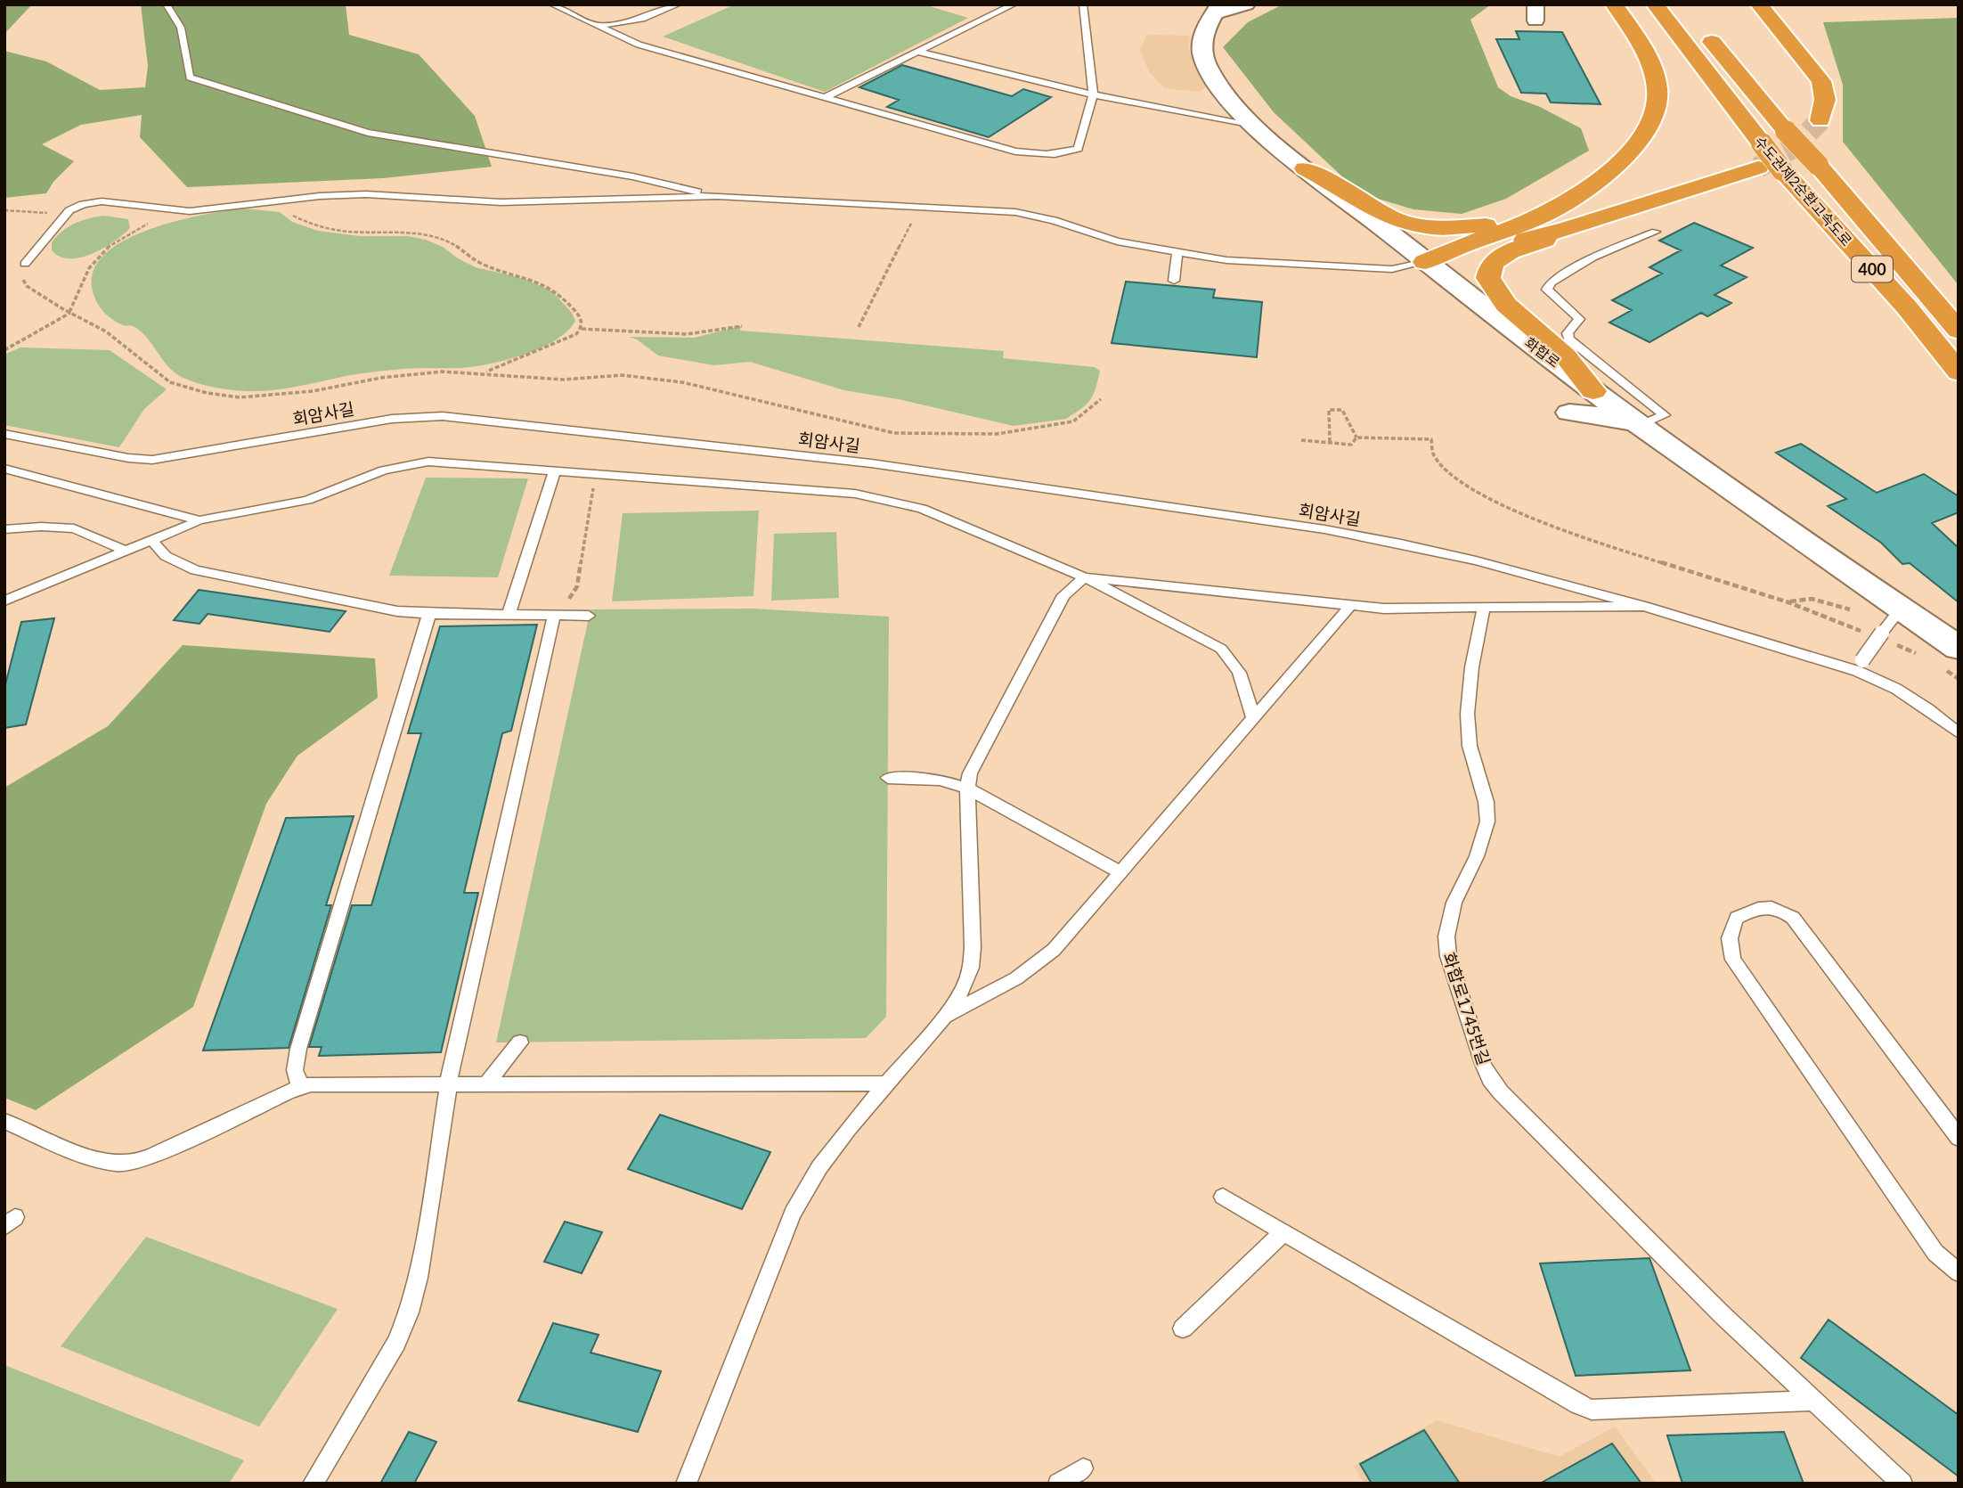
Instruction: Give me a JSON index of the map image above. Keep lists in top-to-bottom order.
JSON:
{
  "streets": {
    "highway": ["수도권제2순환고속도로", "400"],
    "main road": ["화합로"],
    "lane": ["회암사길", "화합로1745번길"]
  }
}
